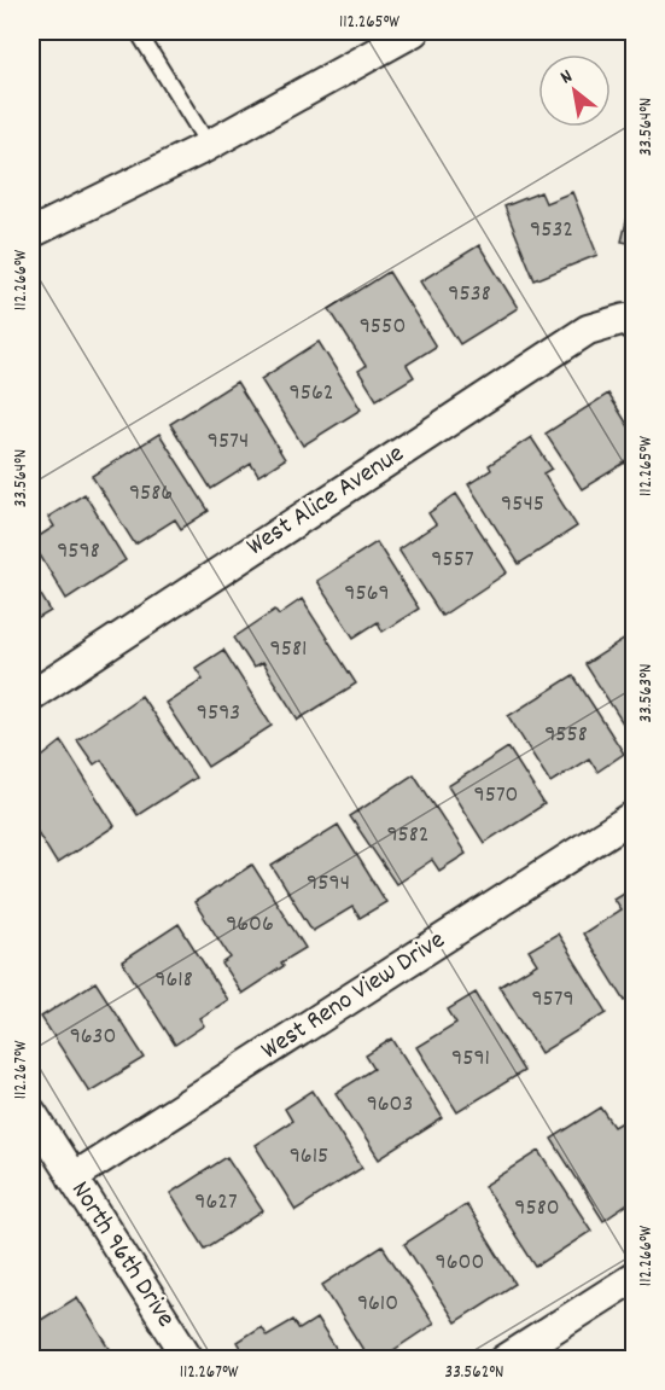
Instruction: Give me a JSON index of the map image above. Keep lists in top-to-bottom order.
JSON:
{
  "streets": {
    "street": ["West Alice Avenue", "West Reno View Drive", "North 96th Drive"]
  },
  "crossings": [
    ["West Reno View Drive", "North 96th Drive"]
  ],
  "house_numbers": [
    "9532",
    "9538",
    "9550",
    "9562",
    "9574",
    "9586",
    "9545",
    "9598",
    "9557",
    "9569",
    "9581",
    "9593",
    "9558",
    "9570",
    "9582",
    "9594",
    "9606",
    "9618",
    "9579",
    "9630",
    "9591",
    "9603",
    "9615",
    "9627",
    "9580",
    "9600",
    "9610"
  ],
  "north": "top left",
  "coordinates": [
    "112.265°W",
    "33.564°N",
    "112.266°W",
    "33.563°N",
    "112.267°W",
    "33.562°N"
  ]
}
